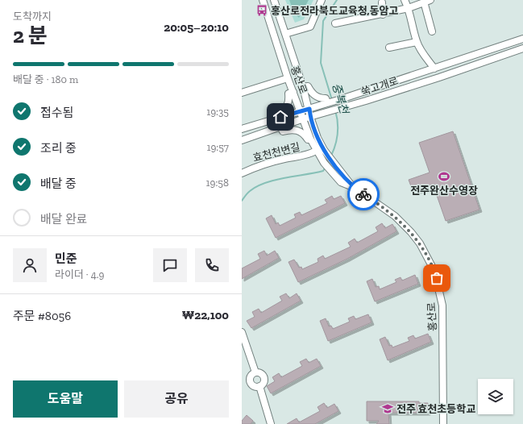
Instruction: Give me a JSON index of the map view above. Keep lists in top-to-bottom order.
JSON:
{
  "streets": {
    "street": ["홍산로", "쑥고개로", "효천천변길"]
  },
  "crossings": [
    ["홍산로", "쑥고개로"],
    ["홍산로", "효천천변길"]
  ],
  "water": ["중복천"],
  "places": {
    "bus stop": ["홍산로전라북도교육청,동암고"],
    "sports": ["전주완산수영장"],
    "school or university": ["전주 효천초등학교"]
  },
  "page": {
    "heading": ["2 분", "도착까지", "20:05–20:10"],
    "panel": [
      "민준",
      "라이더 · 4.9",
      "주문 #8056",
      "₩22,100"
    ],
    "bar": "배달 중 · 180 m",
    "list": [
      ["접수됨", "19:35"],
      ["조리 중", "19:57"],
      ["배달 중", "19:58"],
      "배달 완료"
    ],
    "buttons": ["도움말", "공유"]
  }
}
